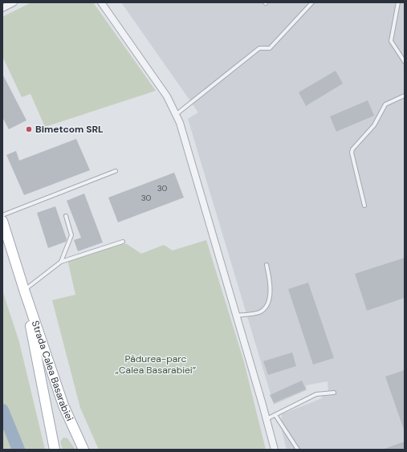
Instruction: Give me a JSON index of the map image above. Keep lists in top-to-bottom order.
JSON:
{
  "streets": {
    "main road": ["Strada Calea Basarabiei"]
  },
  "parks": ["Pădurea-parc „Calea Basarabiei”"],
  "places": ["Bimetcom SRL"],
  "house_numbers": ["30", "30"]
}
